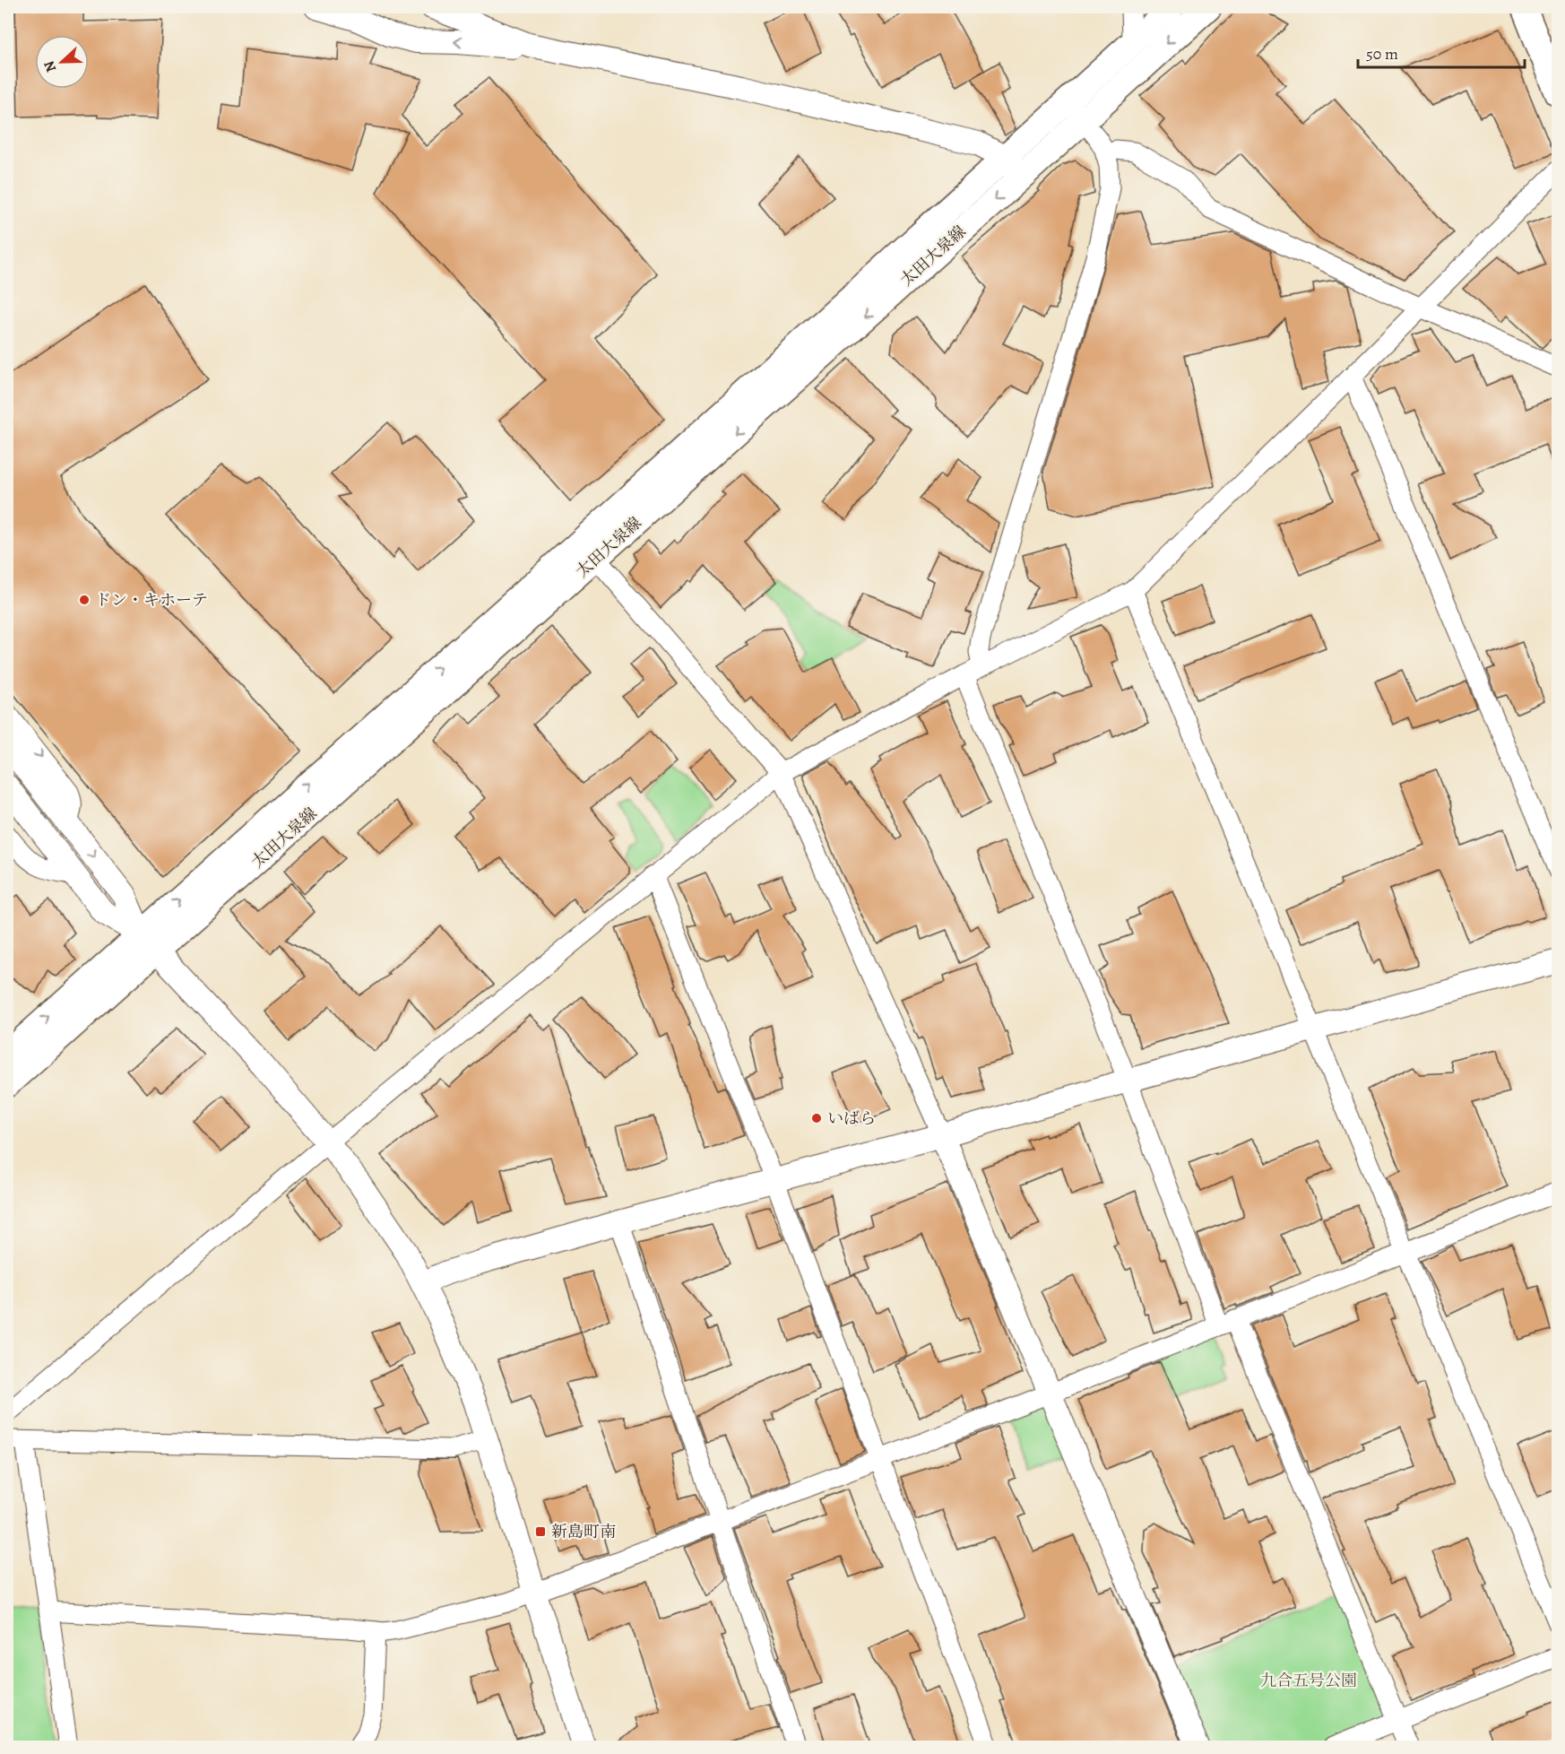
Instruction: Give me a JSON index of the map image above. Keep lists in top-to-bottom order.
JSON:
{
  "streets": {
    "main road": ["太田大泉線"]
  },
  "parks": ["九合五号公園"],
  "places": {
    "other": ["ドン・キホーテ", "いばら"],
    "transit": ["新島町南"]
  },
  "scale_bar": "50 m",
  "north": "left"
}
